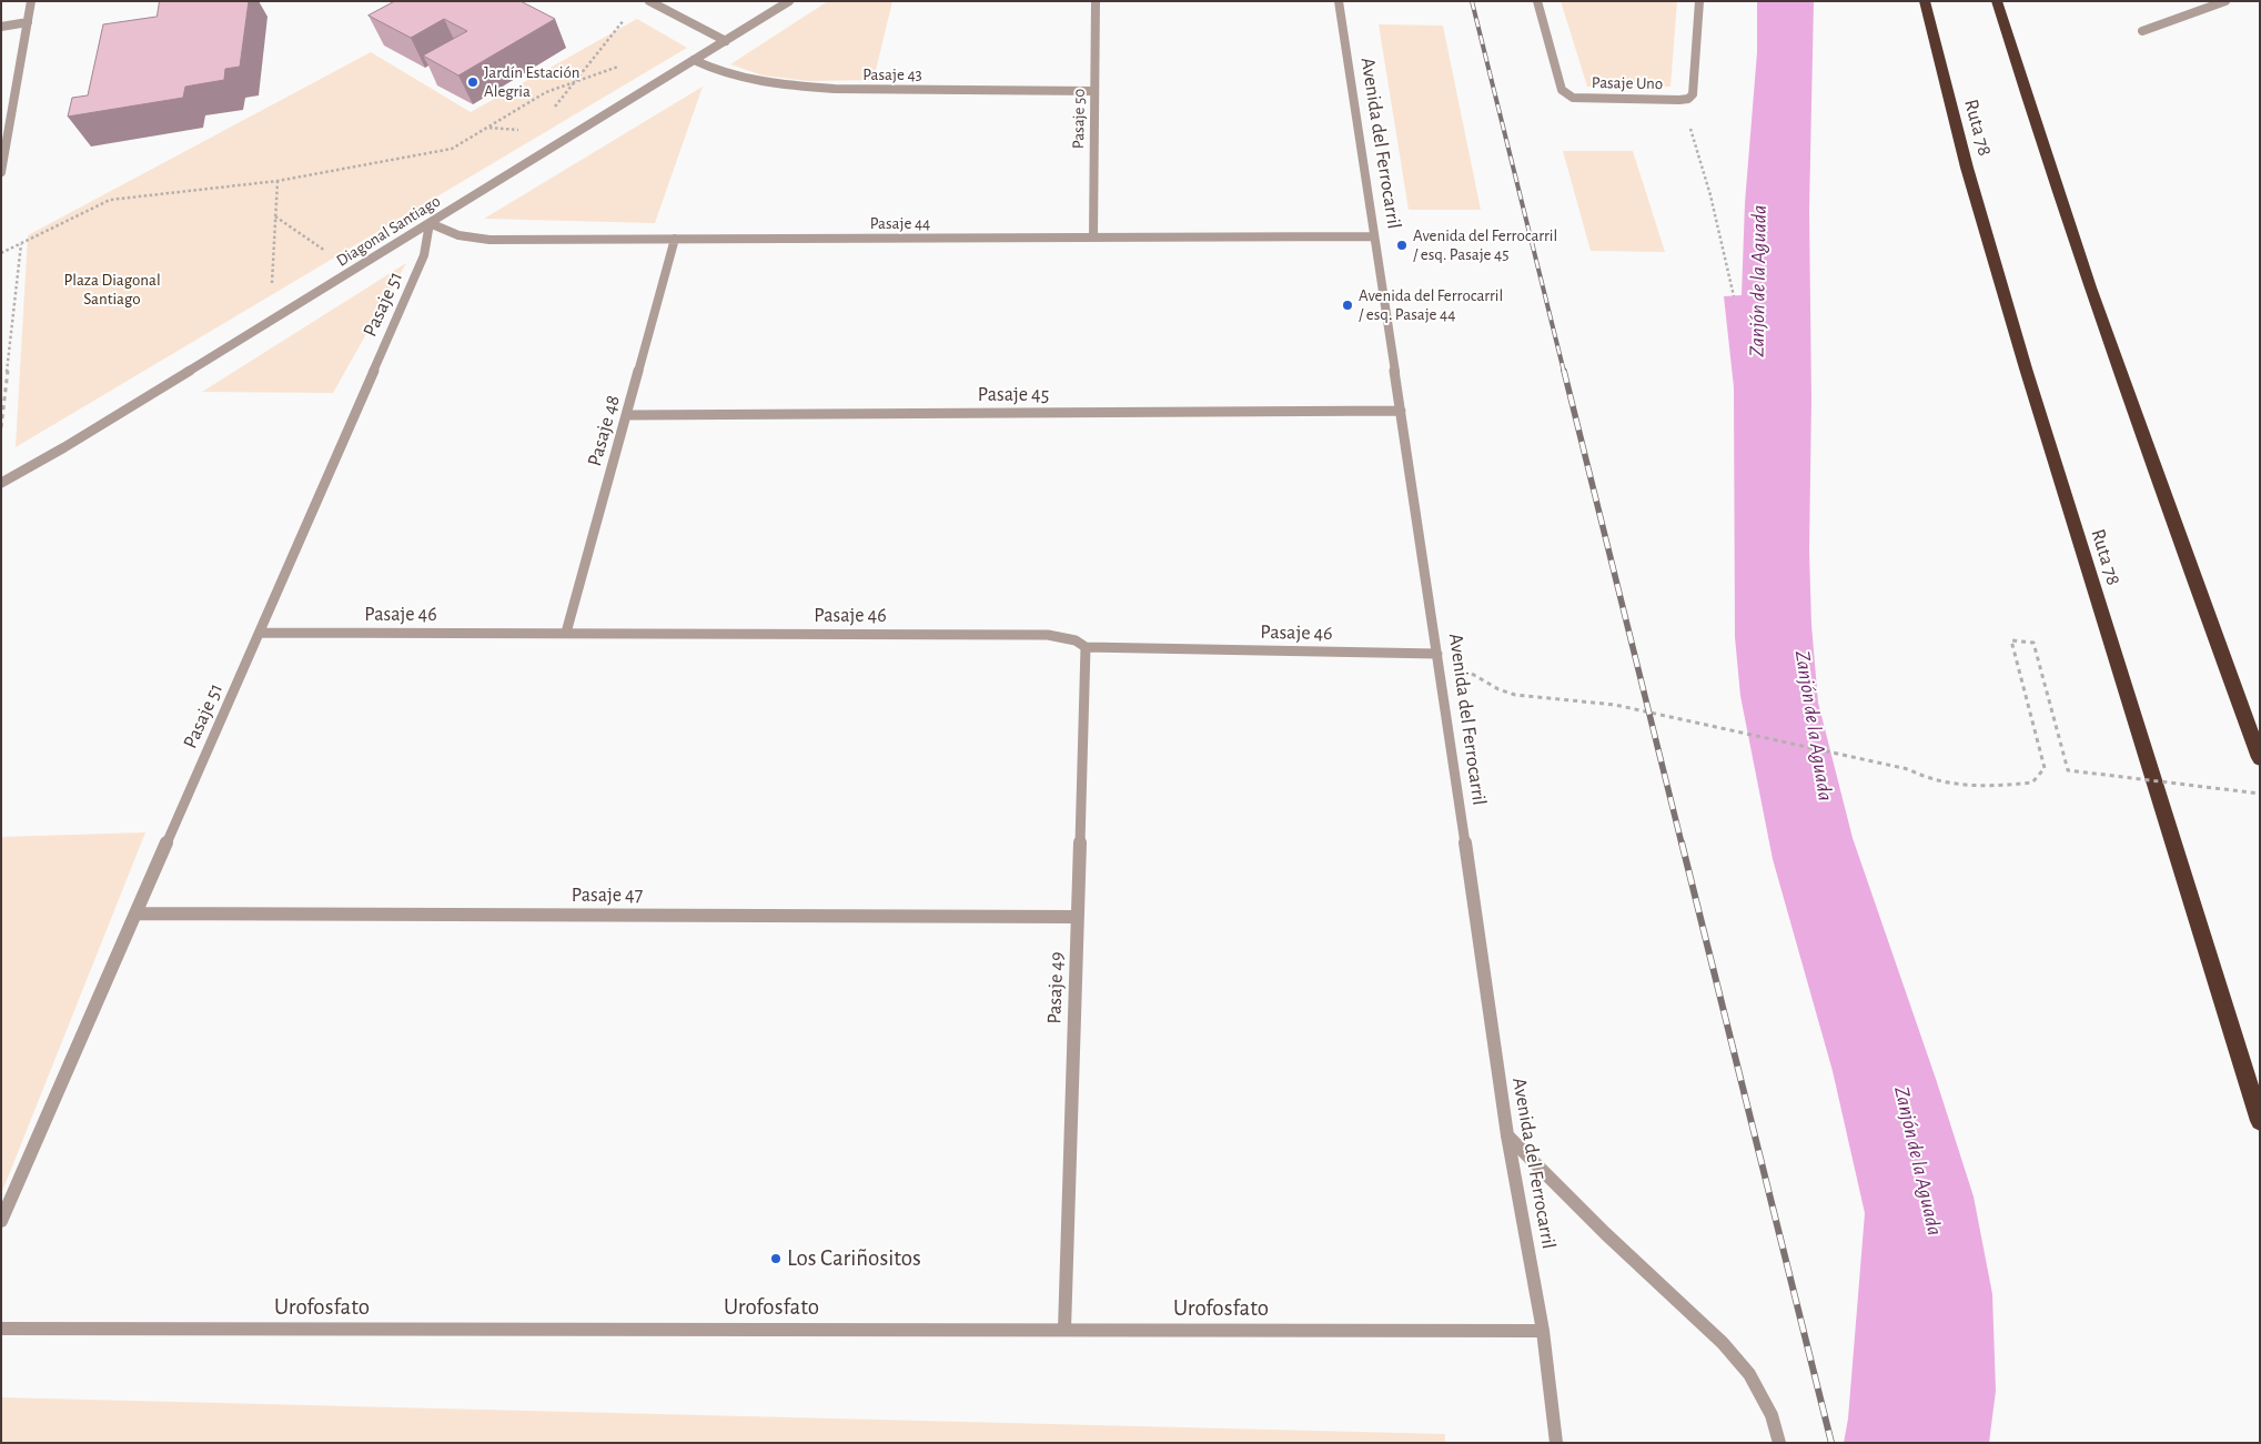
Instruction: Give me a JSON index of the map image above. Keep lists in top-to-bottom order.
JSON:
{
  "streets": {
    "highway": ["Ruta 78"],
    "street": [
      "Pasaje 43",
      "Pasaje Uno",
      "Pasaje 50",
      "Avenida del Ferrocarril",
      "Pasaje 44",
      "Diagonal Santiago",
      "Pasaje 51",
      "Pasaje 45",
      "Pasaje 48",
      "Pasaje 46",
      "Pasaje 47",
      "Pasaje 49",
      "Urofosfato"
    ]
  },
  "crossings": [
    ["Pasaje 43", "Pasaje 50"],
    ["Pasaje 43", "Diagonal Santiago"],
    ["Pasaje 50", "Pasaje 44"],
    ["Avenida del Ferrocarril", "Pasaje 44"],
    ["Avenida del Ferrocarril", "Pasaje 45"],
    ["Avenida del Ferrocarril", "Pasaje 46"],
    ["Avenida del Ferrocarril", "Urofosfato"],
    ["Pasaje 44", "Diagonal Santiago"],
    ["Pasaje 44", "Pasaje 51"],
    ["Pasaje 44", "Pasaje 48"],
    ["Diagonal Santiago", "Pasaje 51"],
    ["Pasaje 51", "Pasaje 46"],
    ["Pasaje 51", "Pasaje 47"],
    ["Pasaje 45", "Pasaje 48"],
    ["Pasaje 48", "Pasaje 46"],
    ["Pasaje 46", "Pasaje 49"],
    ["Pasaje 47", "Pasaje 49"],
    ["Pasaje 49", "Urofosfato"]
  ],
  "water": ["Zanjón de la Aguada"],
  "parks": ["Plaza Diagonal Santiago"],
  "places": [
    "Jardín Estación Alegria",
    "Avenida del Ferrocarril / esq. Pasaje 45",
    "Avenida del Ferrocarril / esq. Pasaje 44",
    "Los Cariñositos"
  ]
}
